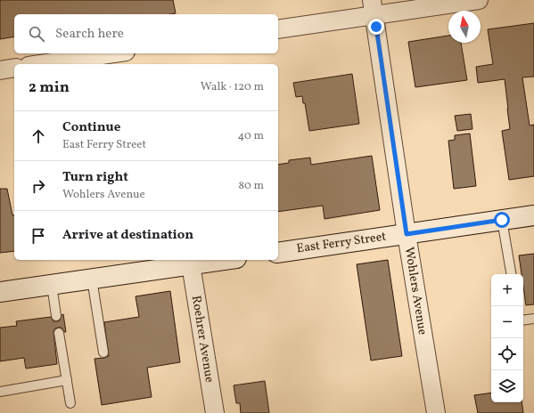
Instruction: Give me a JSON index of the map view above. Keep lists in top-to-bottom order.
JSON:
{
  "streets": {
    "street": ["East Ferry Street", "Wohlers Avenue", "Roehrer Avenue"]
  },
  "crossings": [
    ["East Ferry Street", "Wohlers Avenue"]
  ],
  "north": "top",
  "page": {
    "search": "Search here",
    "heading": ["2 min", "Walk · 120 m"],
    "list": [
      ["Continue", "East Ferry Street", "40 m"],
      ["Turn right", "Wohlers Avenue", "80 m"],
      "Arrive at destination"
    ],
    "map_buttons": ["+", "−"]
  }
}
